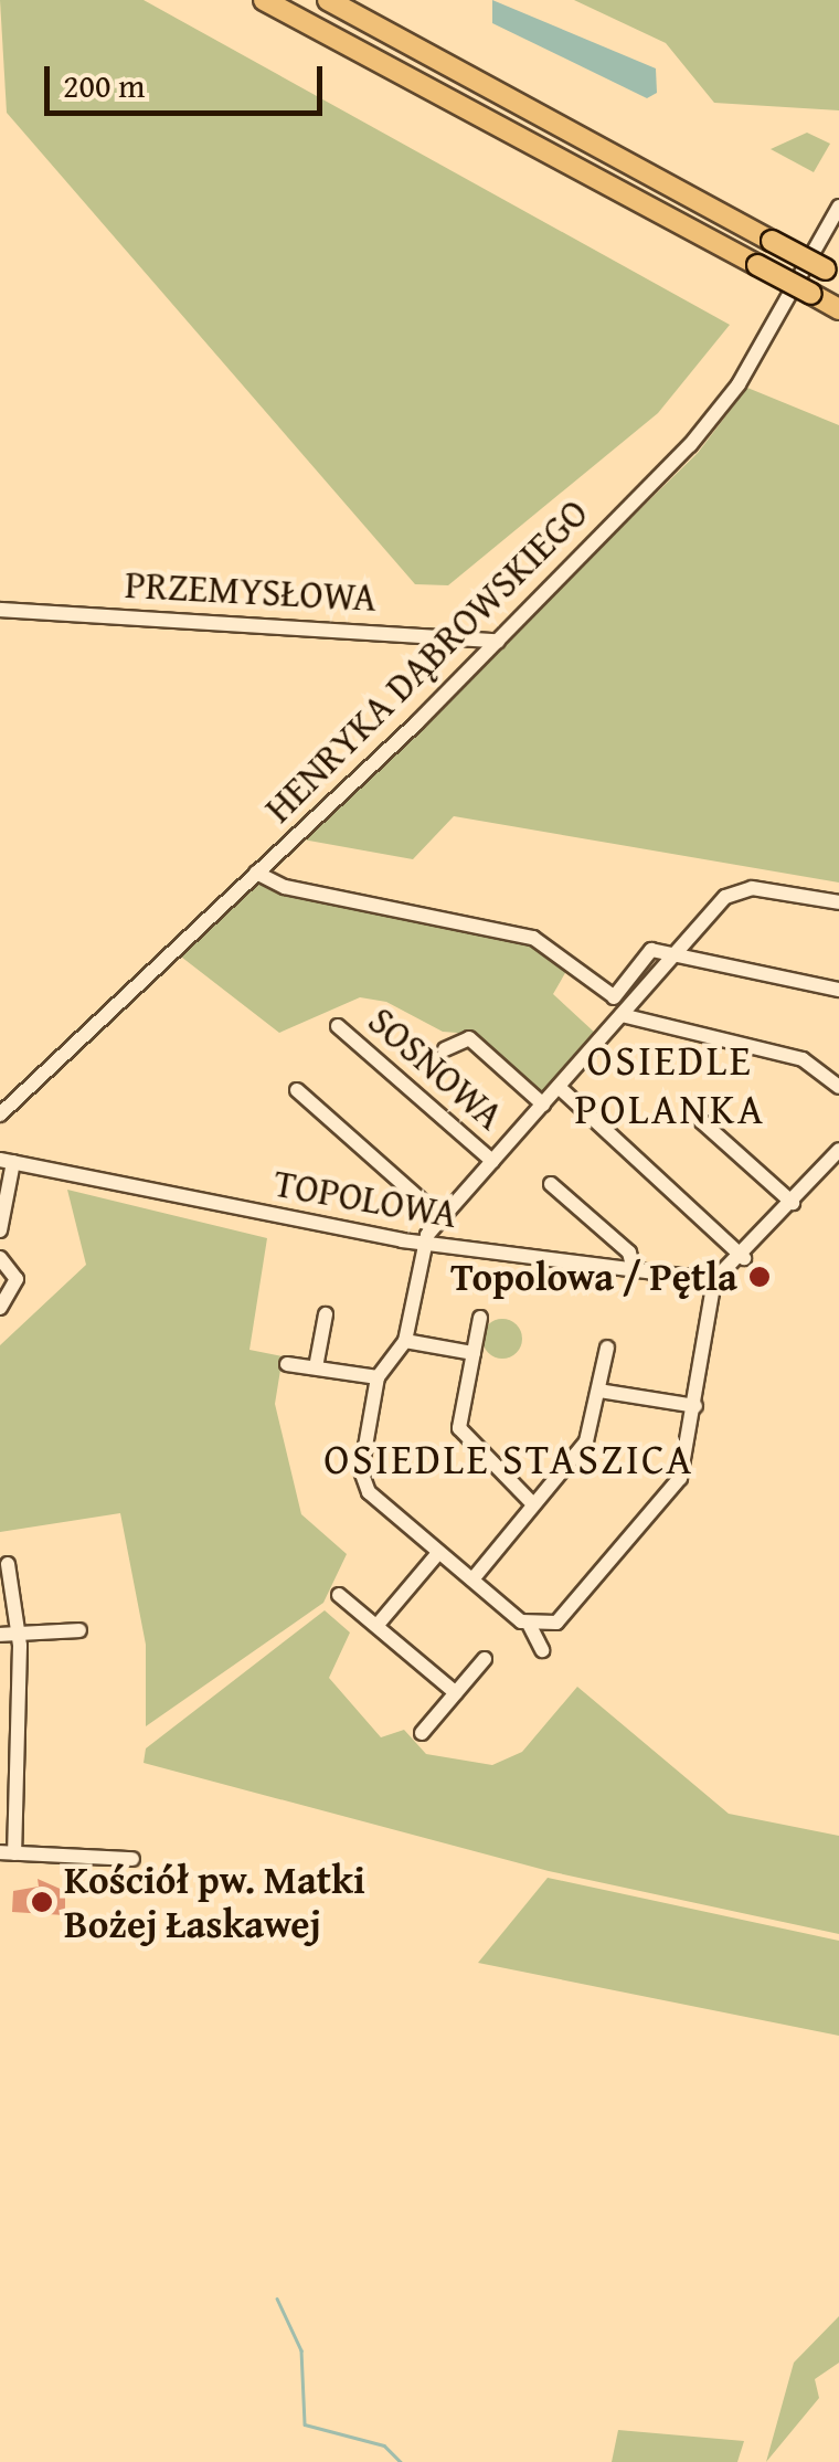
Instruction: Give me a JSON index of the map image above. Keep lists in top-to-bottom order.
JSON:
{
  "streets": {
    "street": [
      "PRZEMYSŁOWA",
      "HENRYKA DĄBROWSKIEGO",
      "SOSNOWA",
      "TOPOLOWA"
    ]
  },
  "crossings": [
    ["PRZEMYSŁOWA", "HENRYKA DĄBROWSKIEGO"]
  ],
  "districts": ["OSIEDLE POLANKA", "OSIEDLE STASZICA"],
  "places": ["Topolowa / Pętla", "Kościół pw. Matki Bożej Łaskawej"],
  "scale_bar": "200 m"
}
